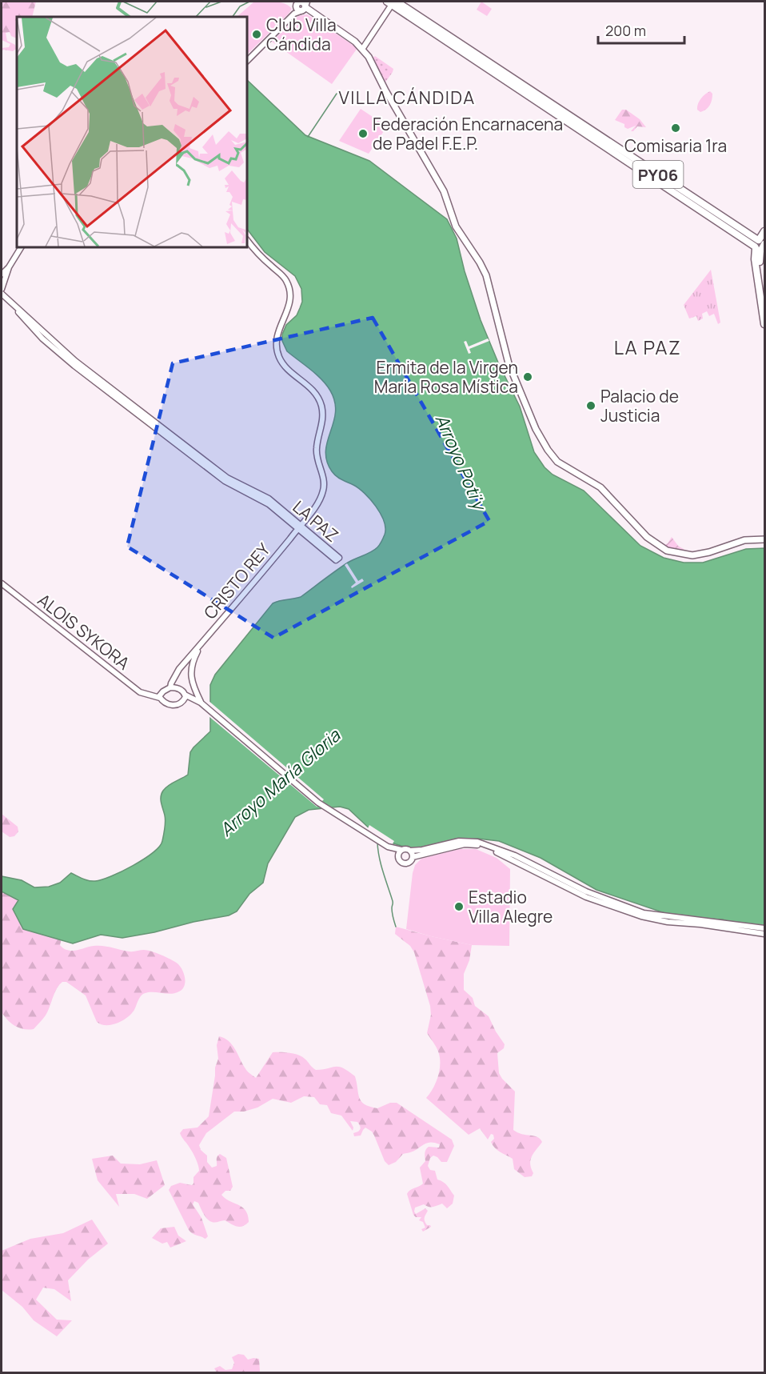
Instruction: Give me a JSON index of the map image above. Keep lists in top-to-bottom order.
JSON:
{
  "streets": {
    "highway": ["PY06"],
    "street": ["LA PAZ", "CRISTO REY", "ALOIS SYKORA"]
  },
  "crossings": [
    ["LA PAZ", "CRISTO REY"],
    ["CRISTO REY", "ALOIS SYKORA"]
  ],
  "districts": ["VILLA CÁNDIDA", "LA PAZ"],
  "water": ["Arroyo Poti'y", "Arroyo María Gloria"],
  "places": [
    "Club Villa Cándida",
    "Comisaria 1ra",
    "Federación Encarnacena de Padel F.E.P.",
    "Ermita de la Virgen Maria Rosa Mística",
    "Palacio de Justicia",
    "Estadio Villa Alegre"
  ],
  "scale_bar": "200 m"
}
